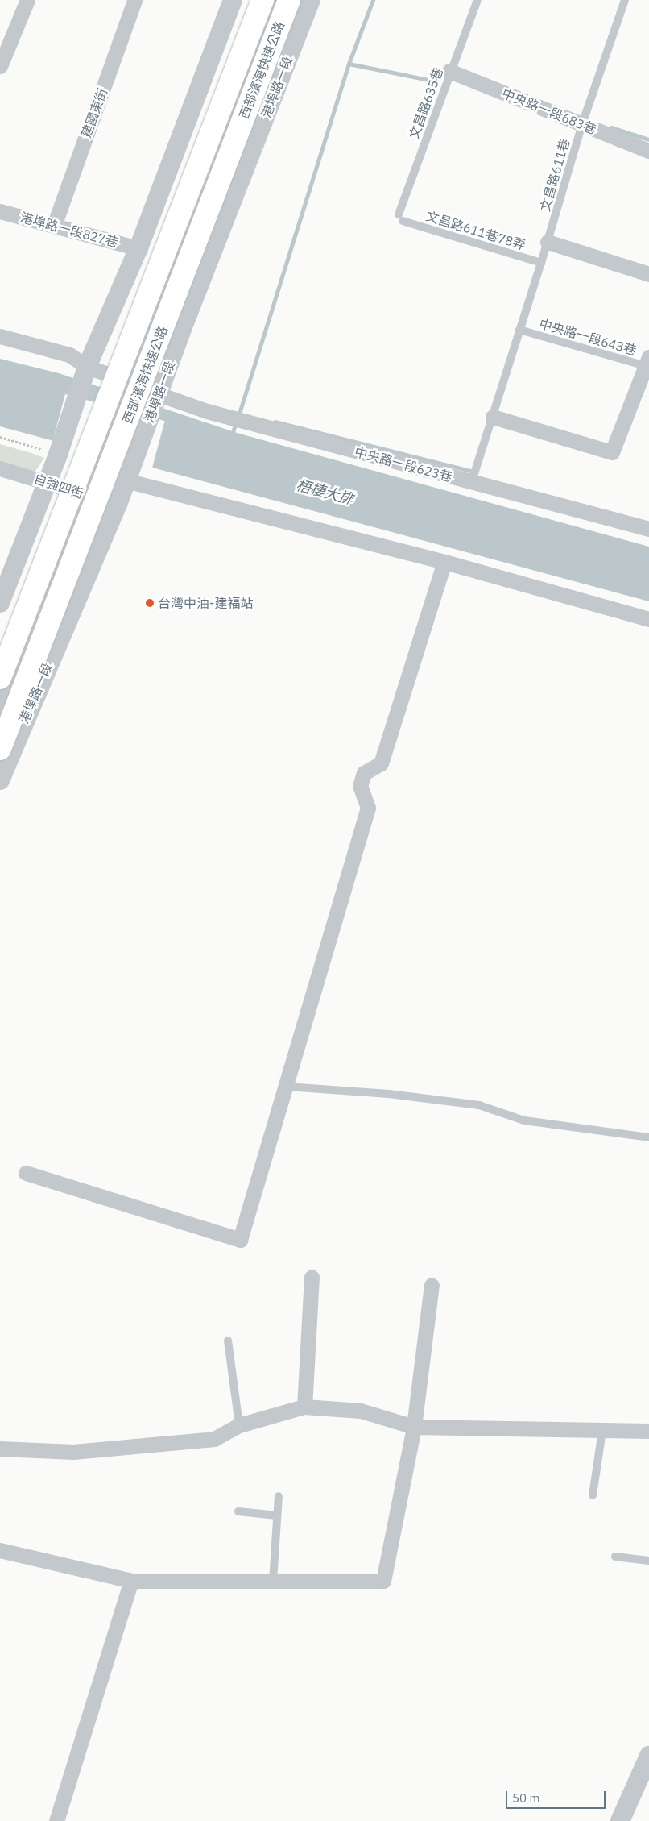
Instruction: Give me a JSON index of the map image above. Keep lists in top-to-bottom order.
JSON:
{
  "streets": {
    "highway": ["西部濱海快速公路"],
    "street": [
      "港埠路一段",
      "中央路一段683巷",
      "建國東街",
      "港埠路一段827巷",
      "中央路一段623巷",
      "自強四街"
    ],
    "lane": [
      "文昌路635巷",
      "文昌路611巷",
      "文昌路611巷78弄",
      "中央路一段643巷"
    ]
  },
  "crossings": [
    ["西部濱海快速公路", "港埠路一段"],
    ["港埠路一段", "中央路一段623巷"],
    ["港埠路一段", "自強四街"],
    ["文昌路635巷", "中央路一段683巷"],
    ["文昌路635巷", "文昌路611巷78弄"],
    ["中央路一段683巷", "文昌路611巷"],
    ["建國東街", "港埠路一段827巷"],
    ["文昌路611巷", "文昌路611巷78弄"],
    ["文昌路611巷", "中央路一段643巷"],
    ["文昌路611巷", "中央路一段623巷"]
  ],
  "water": ["梧棲大排"],
  "places": ["台灣中油-建福站"],
  "scale_bar": "50 m"
}
